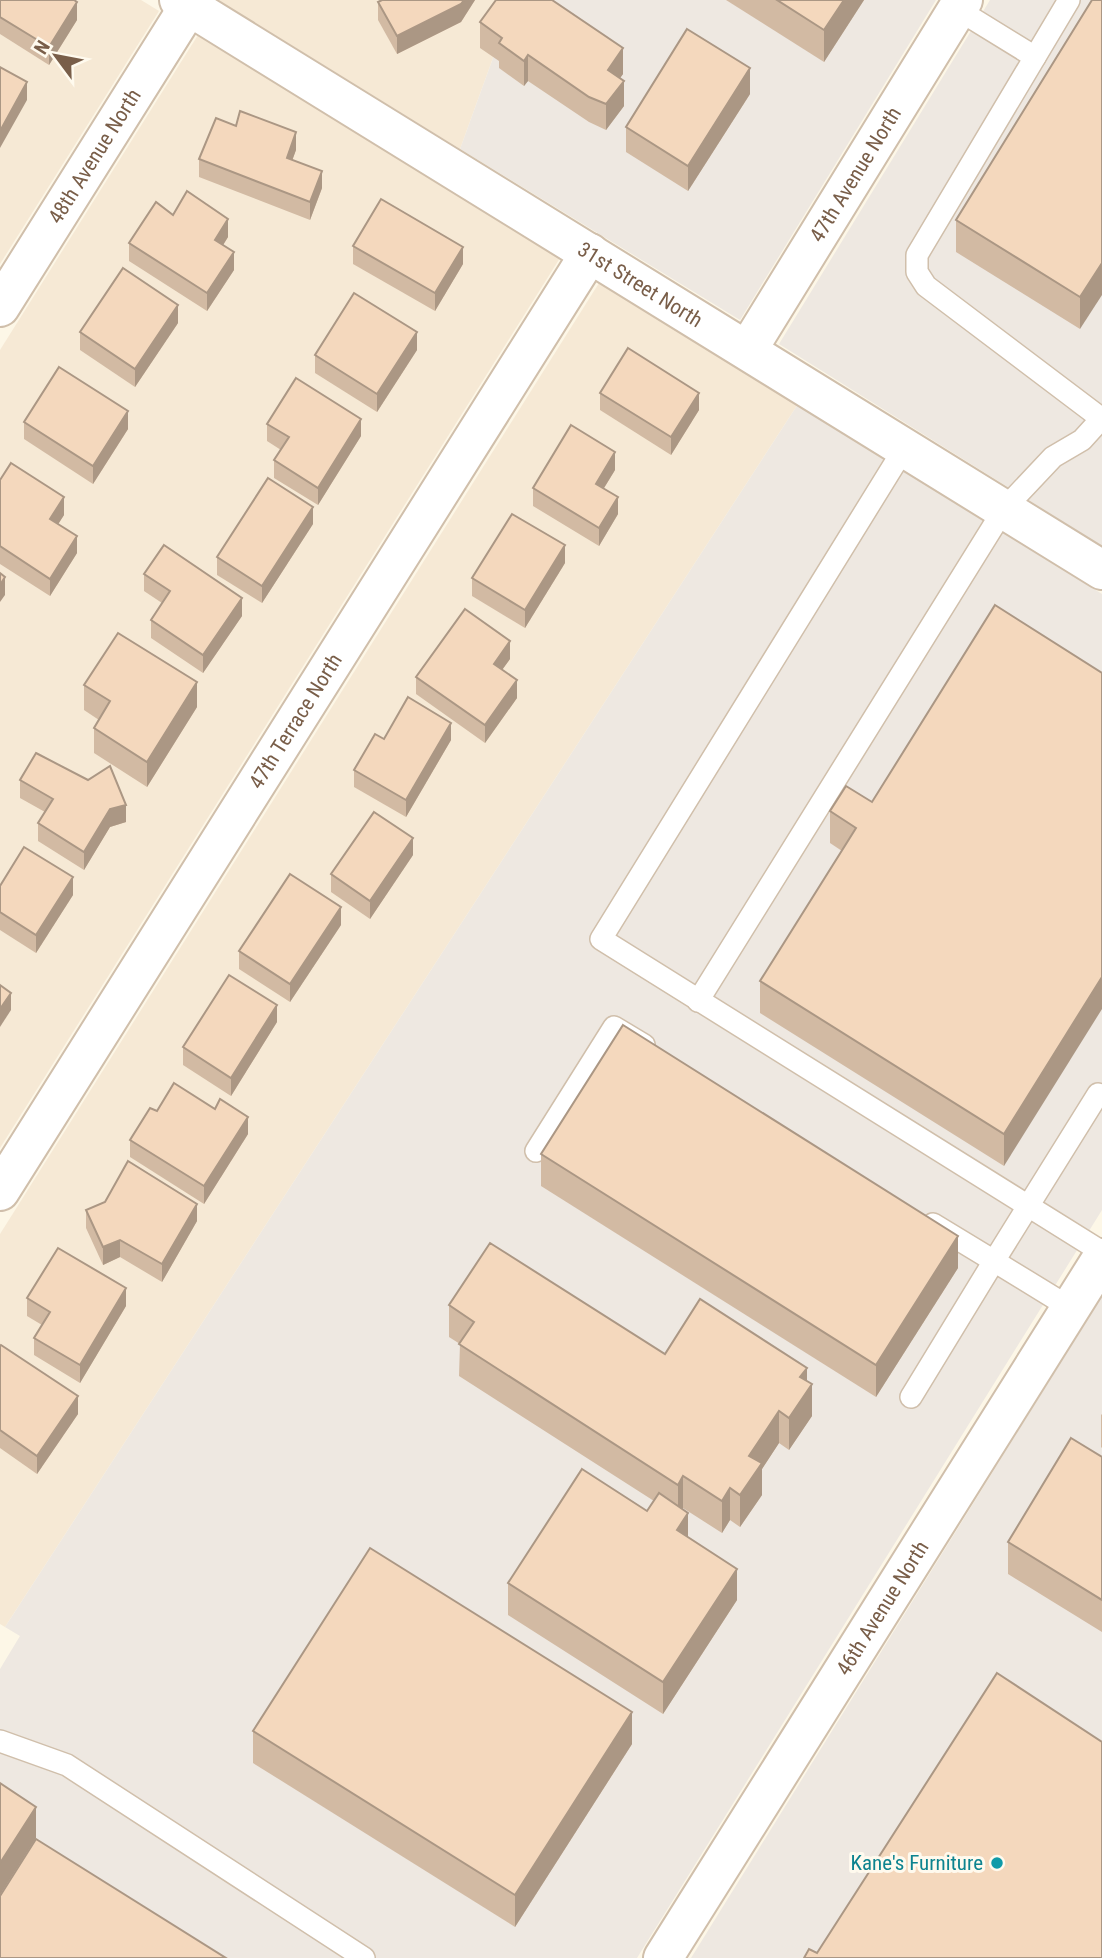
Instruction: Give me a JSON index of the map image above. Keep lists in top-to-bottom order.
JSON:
{
  "streets": {
    "street": [
      "48th Avenue North",
      "47th Avenue North",
      "31st Street North",
      "47th Terrace North",
      "46th Avenue North"
    ]
  },
  "crossings": [
    ["48th Avenue North", "31st Street North"],
    ["47th Avenue North", "31st Street North"],
    ["31st Street North", "47th Terrace North"]
  ],
  "places": ["Kane's Furniture"],
  "north": "top left"
}
